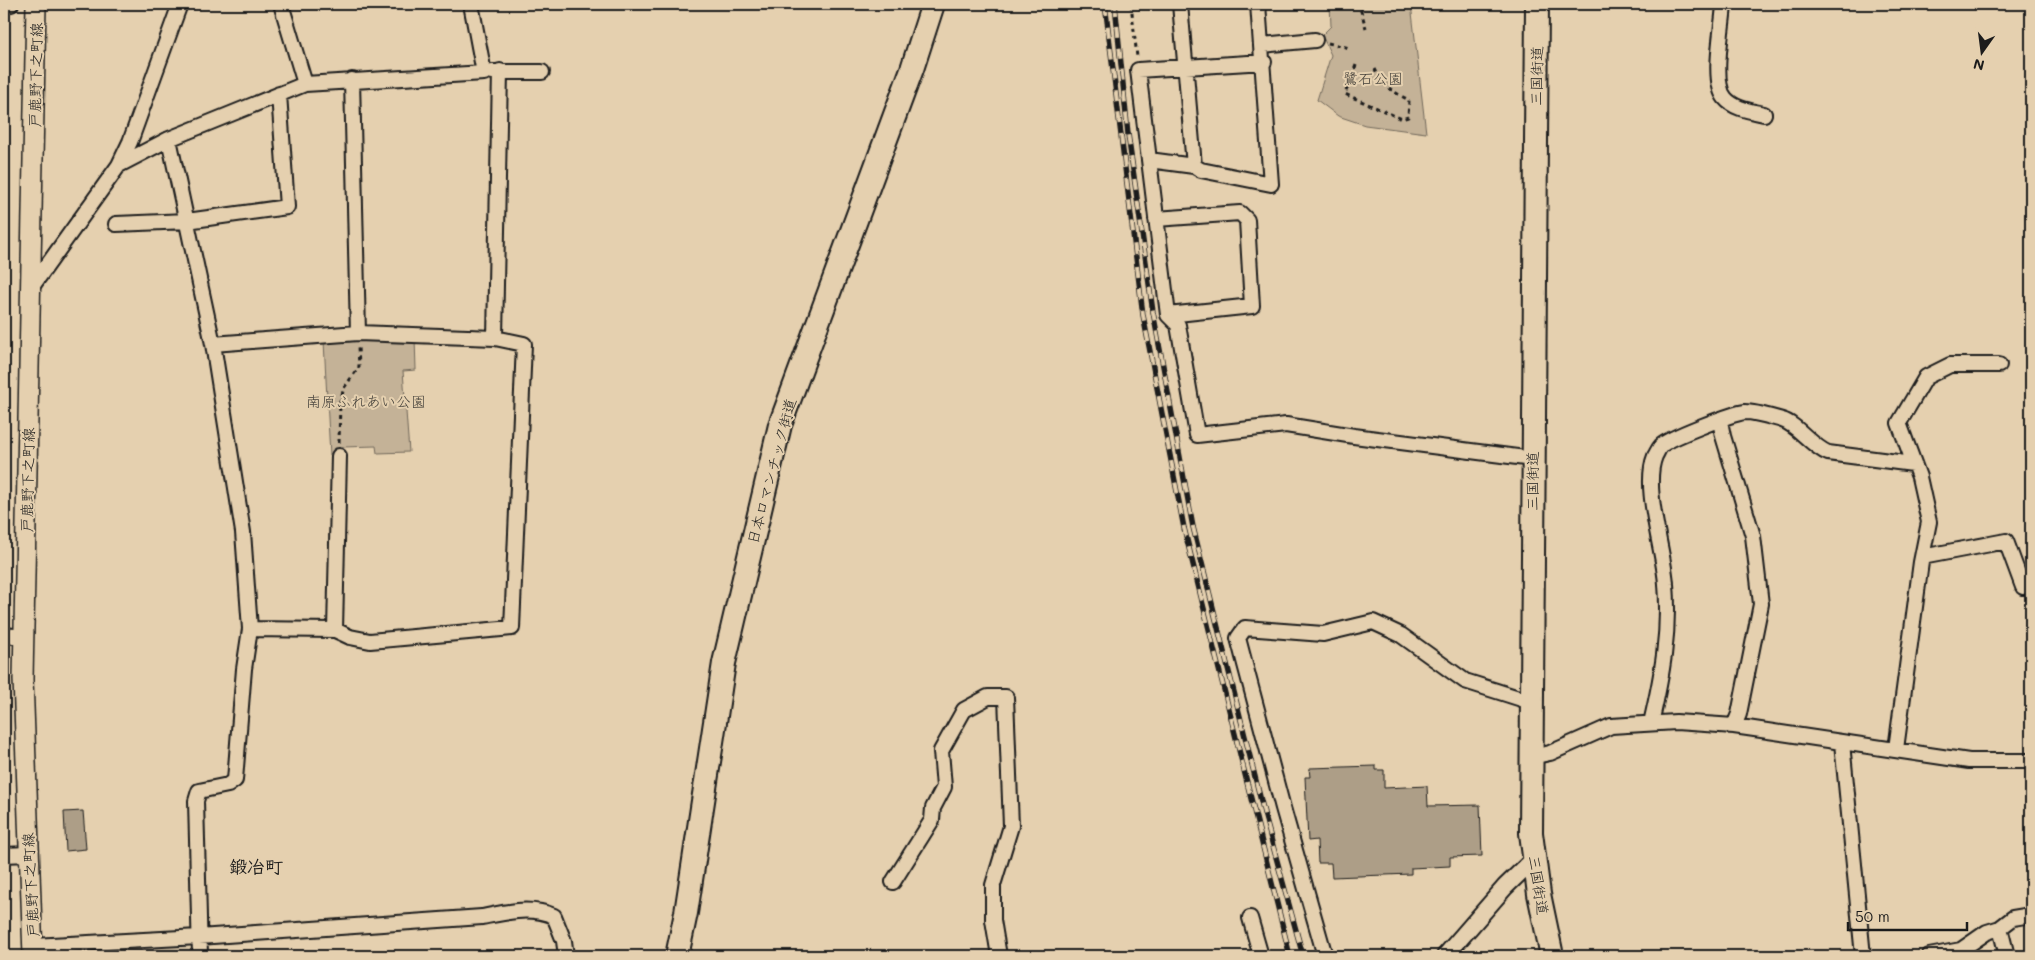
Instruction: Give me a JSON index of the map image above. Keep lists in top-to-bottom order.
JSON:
{
  "streets": {
    "highway": ["三国街道", "日本ロマンチック街道"],
    "main road": ["戸鹿野下之町線"]
  },
  "districts": ["鍛冶町"],
  "parks": ["鷺石公園", "南原ふれあい公園"],
  "scale_bar": "50 m",
  "north": "bottom"
}
